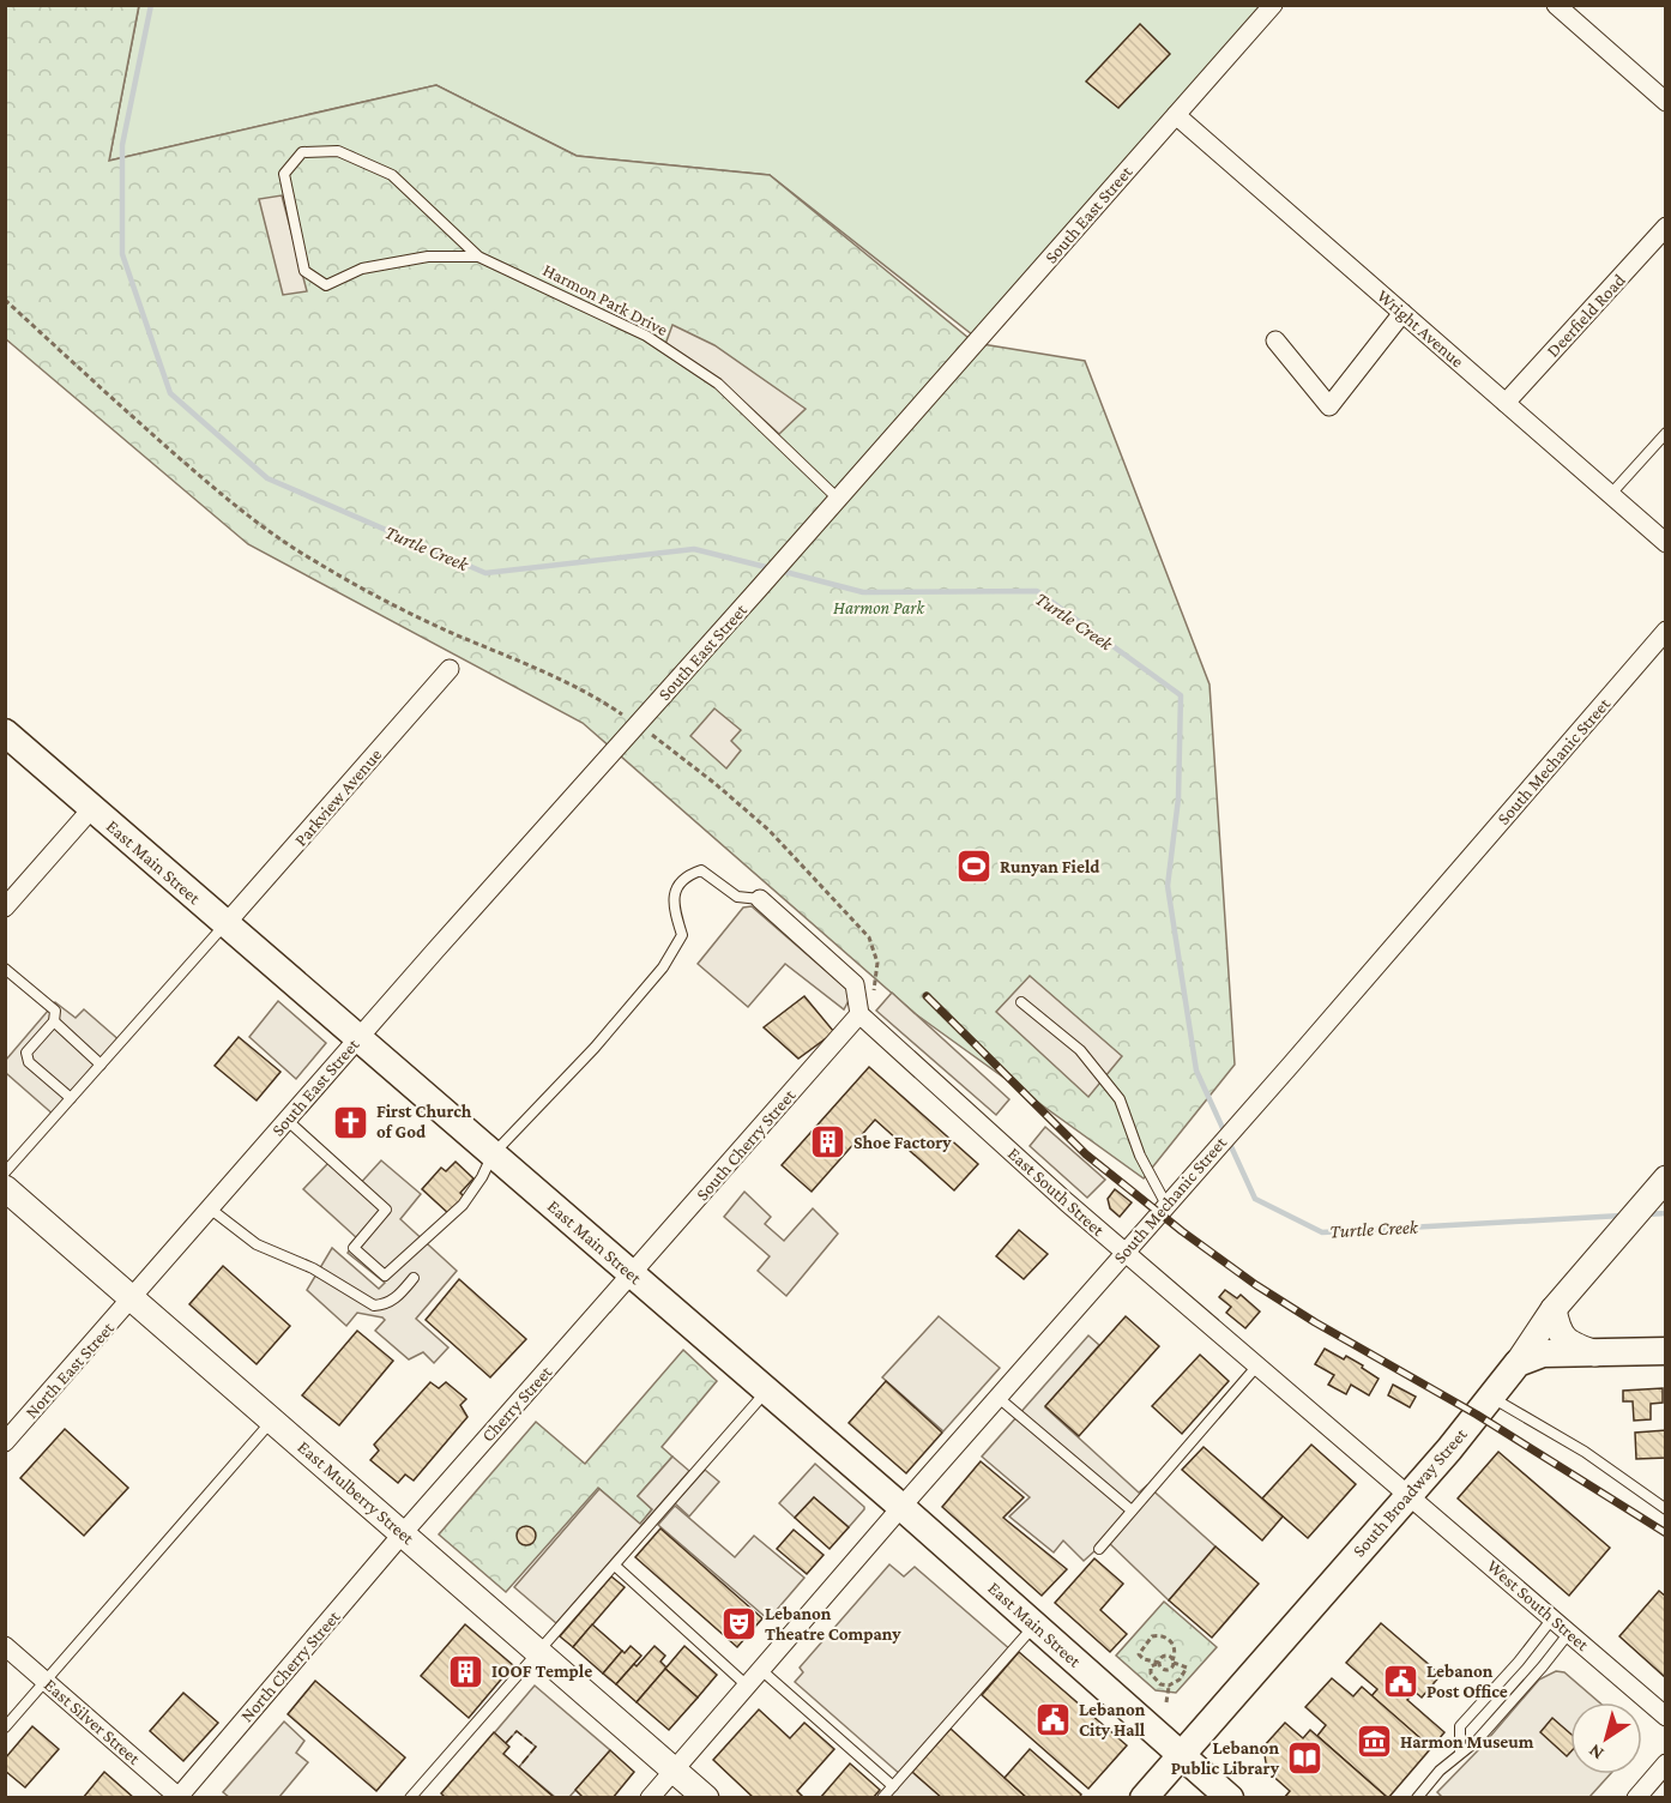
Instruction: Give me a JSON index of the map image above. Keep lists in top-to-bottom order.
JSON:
{
  "streets": {
    "main road": ["East Main Street", "South Broadway Street"],
    "street": [
      "South East Street",
      "Deerfield Road",
      "Wright Avenue",
      "South Mechanic Street",
      "Parkview Avenue",
      "South Cherry Street",
      "East South Street",
      "North East Street",
      "Cherry Street",
      "East Mulberry Street",
      "West South Street",
      "North Cherry Street",
      "East Silver Street"
    ],
    "lane": ["Harmon Park Drive"]
  },
  "crossings": [
    ["South East Street", "Harmon Park Drive"],
    ["South East Street", "Wright Avenue"],
    ["South East Street", "East Main Street"],
    ["South East Street", "North East Street"],
    ["South East Street", "East Mulberry Street"],
    ["Deerfield Road", "Wright Avenue"],
    ["South Mechanic Street", "East Main Street"],
    ["South Mechanic Street", "East South Street"],
    ["South Mechanic Street", "East Mulberry Street"],
    ["Parkview Avenue", "East Main Street"],
    ["East Main Street", "South Cherry Street"],
    ["East Main Street", "Cherry Street"],
    ["East Main Street", "South Broadway Street"],
    ["South Cherry Street", "East South Street"],
    ["South Cherry Street", "Cherry Street"],
    ["East South Street", "South Broadway Street"],
    ["East South Street", "West South Street"],
    ["North East Street", "East Mulberry Street"],
    ["Cherry Street", "East Mulberry Street"],
    ["Cherry Street", "North Cherry Street"],
    ["East Mulberry Street", "North Cherry Street"],
    ["South Broadway Street", "West South Street"],
    ["North Cherry Street", "East Silver Street"]
  ],
  "water": ["Turtle Creek"],
  "parks": ["Harmon Park"],
  "places": {
    "sports": ["Runyan Field"],
    "church": ["First Church of God"],
    "building": ["Shoe Factory", "IOOF Temple"],
    "theatre": ["Lebanon Theatre Company"],
    "public building": ["Lebanon Post Office", "Lebanon City Hall"],
    "museum": ["Harmon Museum"],
    "library": ["Lebanon Public Library"]
  },
  "north": "bottom left"
}
